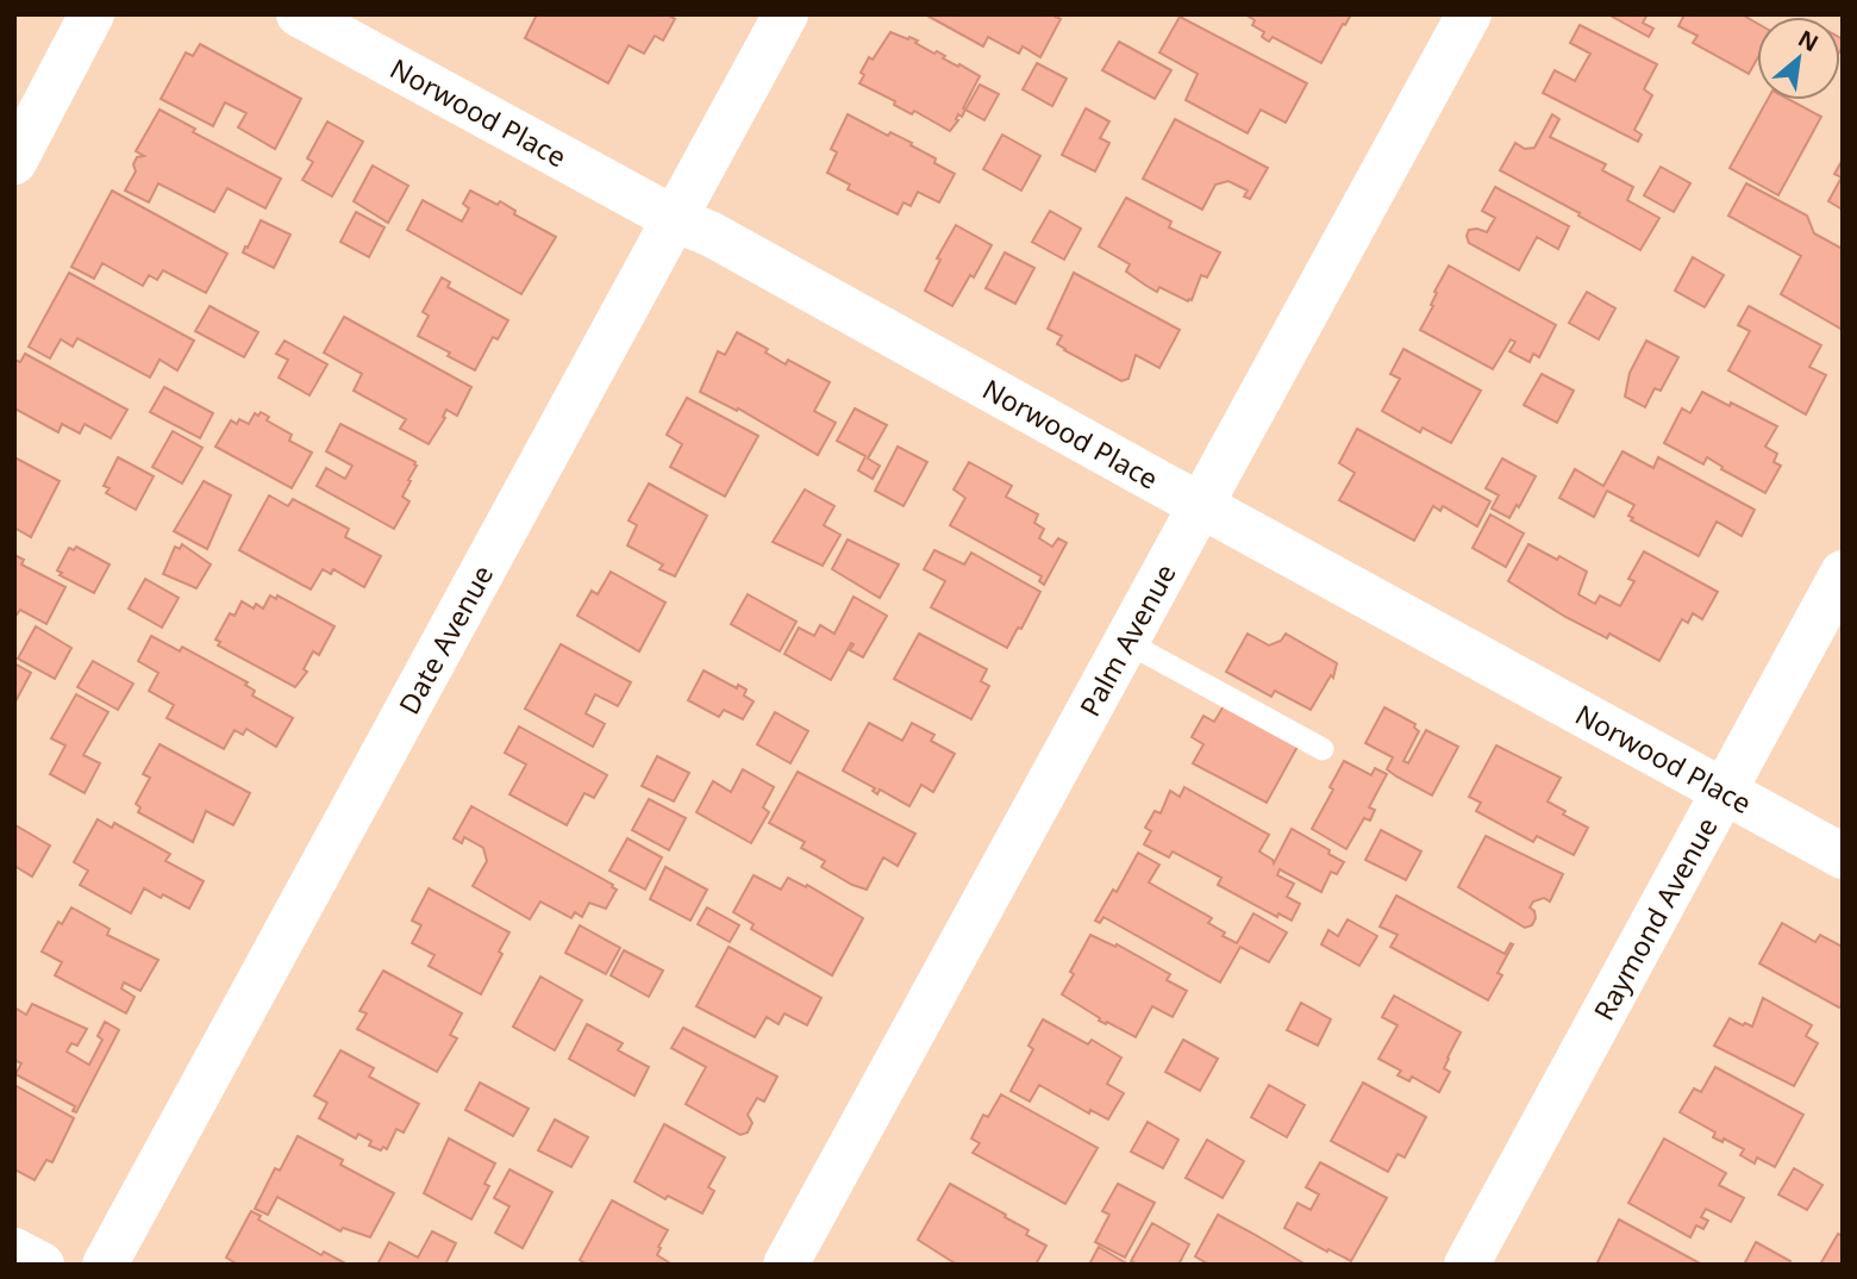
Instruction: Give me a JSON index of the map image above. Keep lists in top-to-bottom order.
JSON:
{
  "streets": {
    "street": [
      "Norwood Place",
      "Date Avenue",
      "Palm Avenue",
      "Raymond Avenue"
    ]
  },
  "crossings": [
    ["Norwood Place", "Date Avenue"],
    ["Norwood Place", "Palm Avenue"],
    ["Norwood Place", "Raymond Avenue"]
  ],
  "north": "top right"
}
